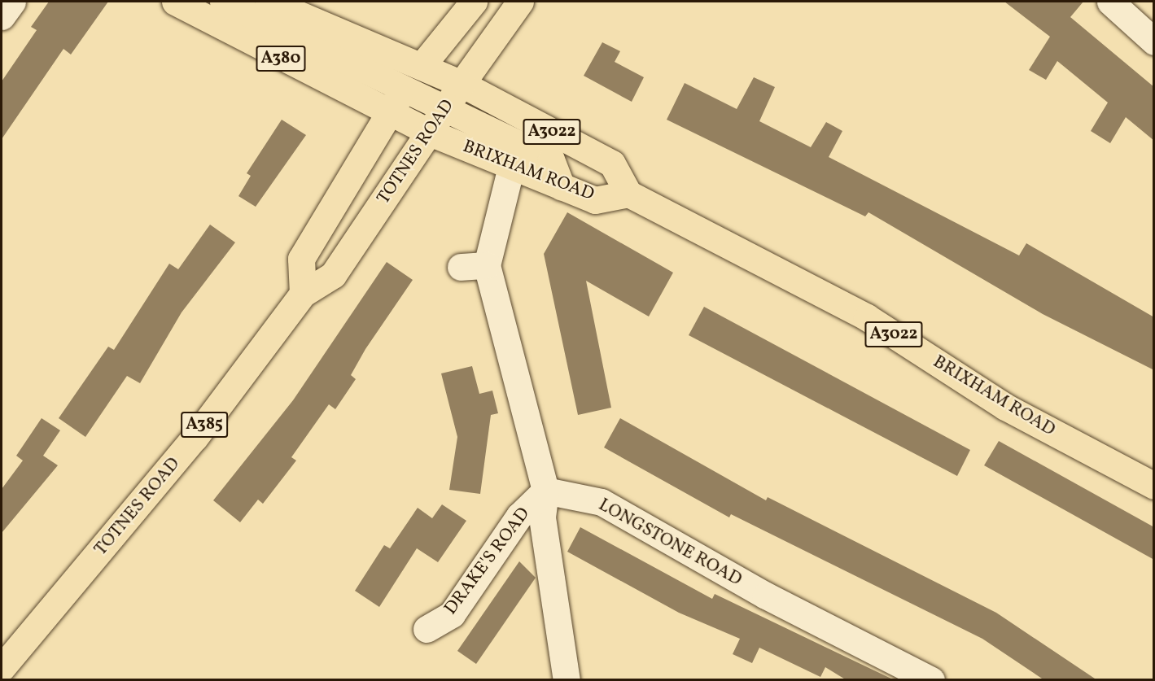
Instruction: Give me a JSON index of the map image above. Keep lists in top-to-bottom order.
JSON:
{
  "streets": {
    "main road": [
      "A380",
      "A3022",
      "TOTNES ROAD",
      "BRIXHAM ROAD",
      "A385"
    ],
    "street": ["LONGSTONE ROAD", "DRAKE'S ROAD"]
  },
  "crossings": [
    ["A380", "TOTNES ROAD"],
    ["A380", "BRIXHAM ROAD"],
    ["TOTNES ROAD", "BRIXHAM ROAD"],
    ["LONGSTONE ROAD", "DRAKE'S ROAD"]
  ]
}
